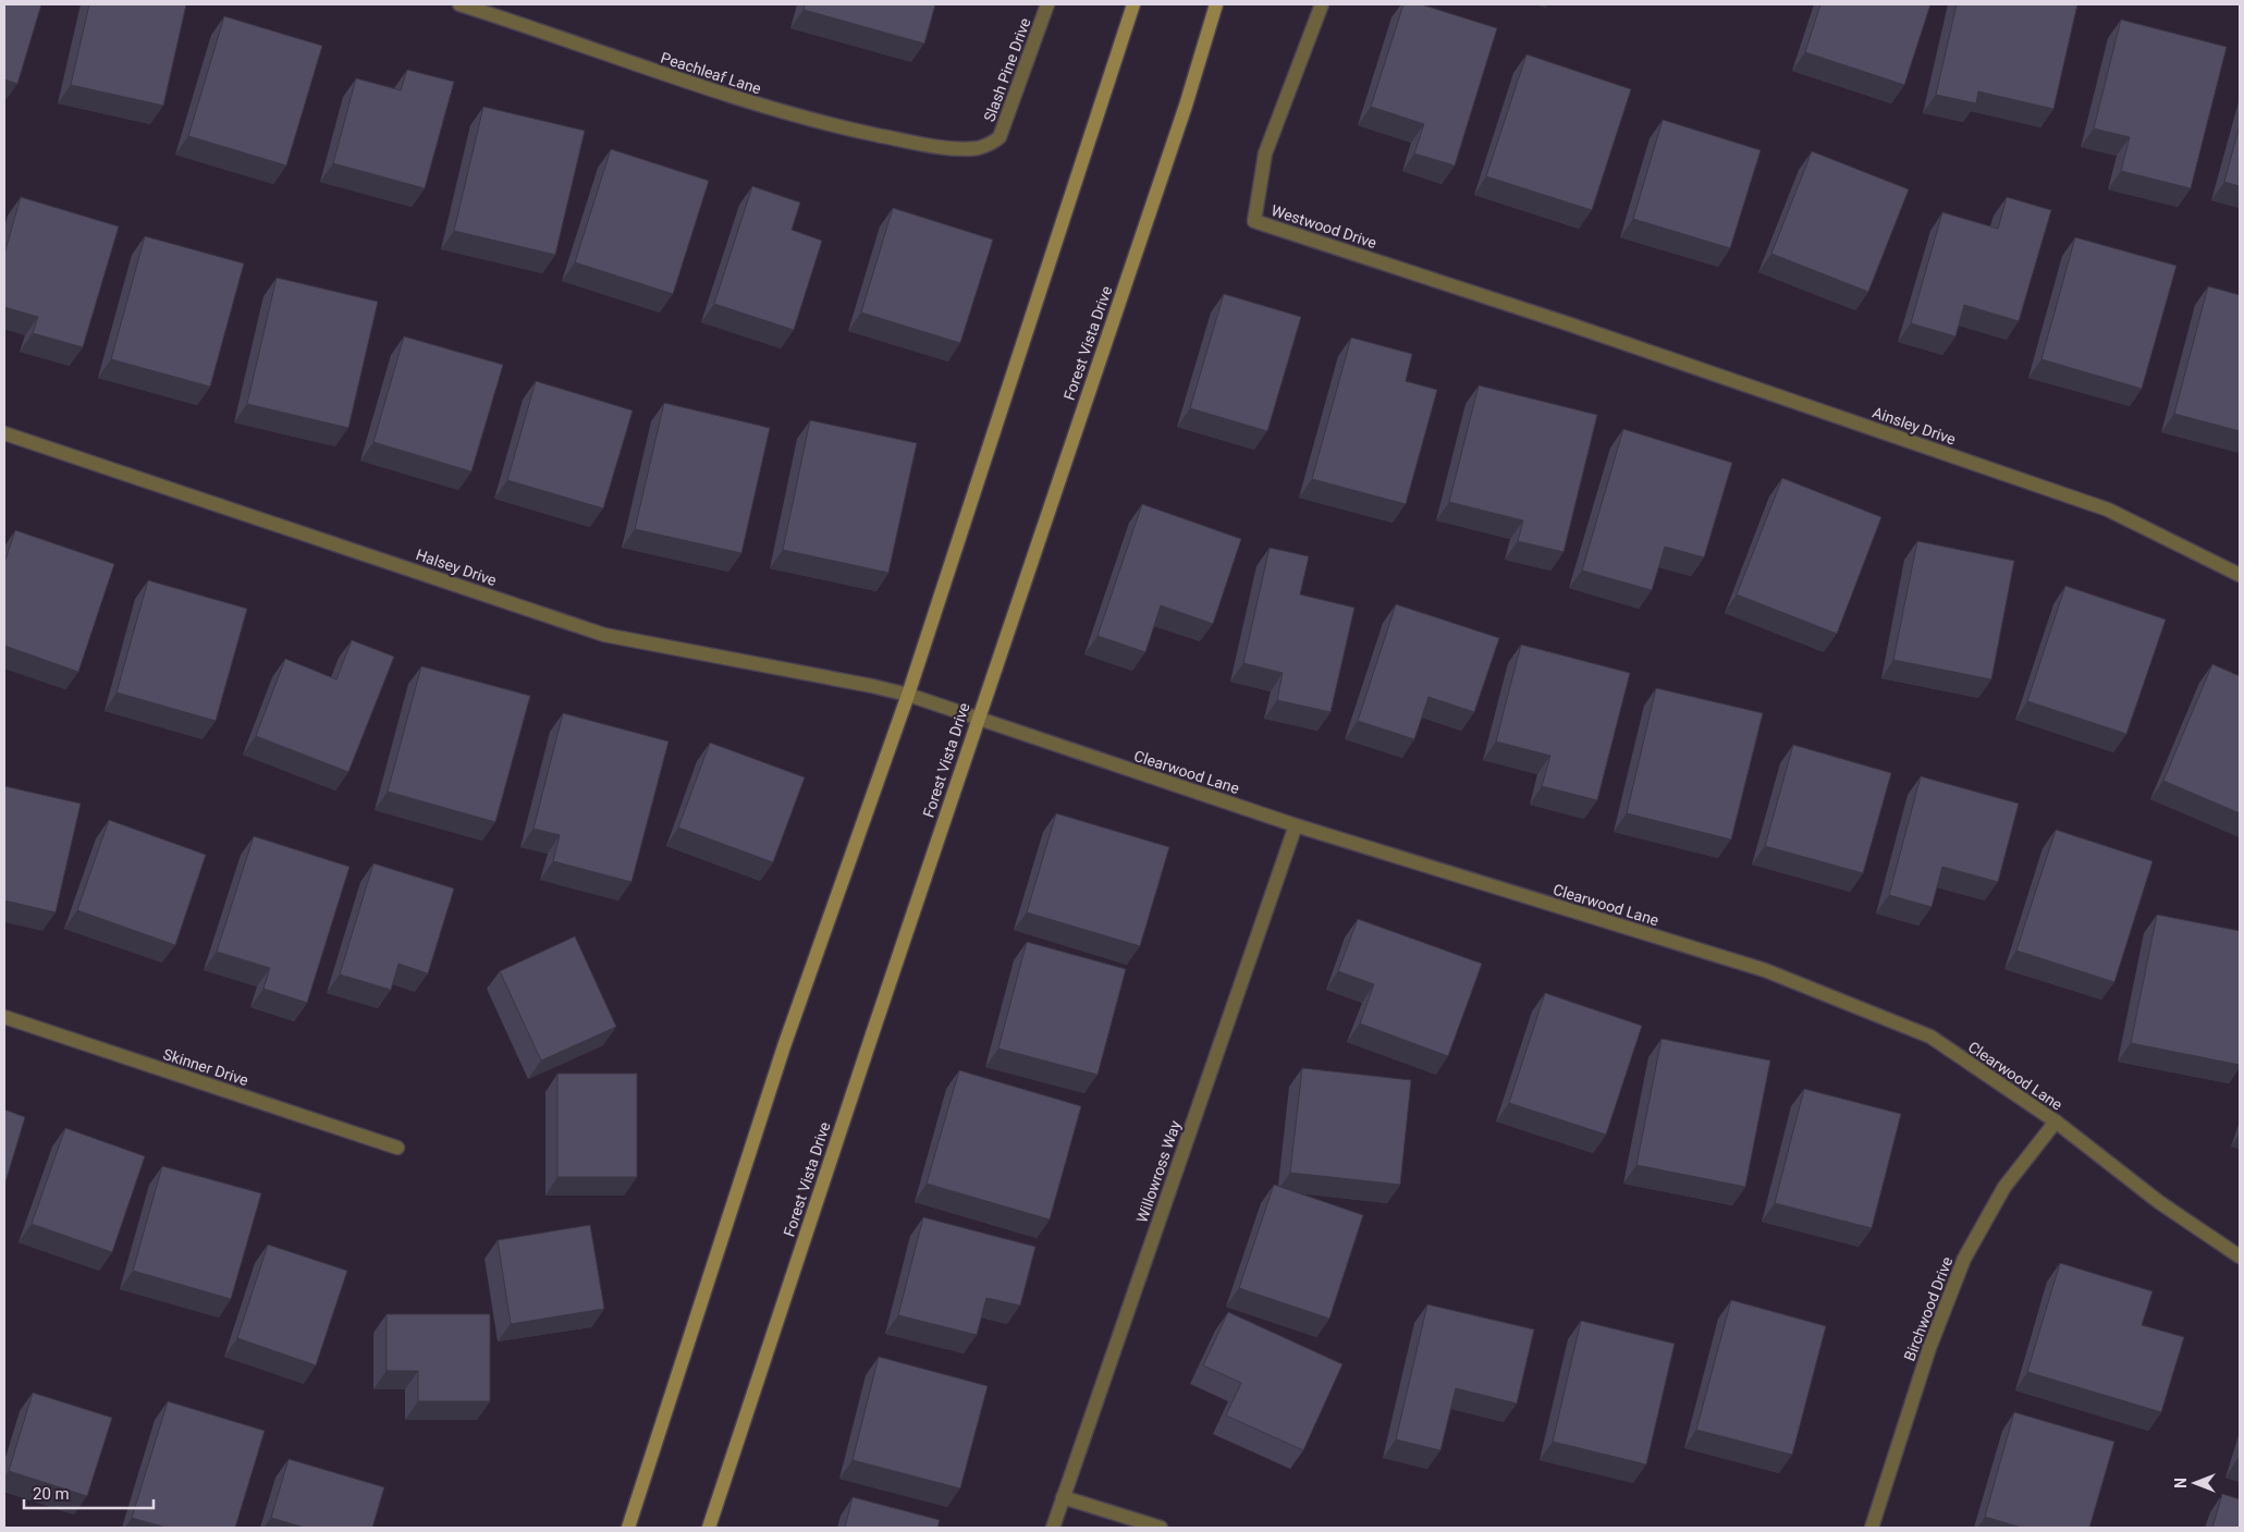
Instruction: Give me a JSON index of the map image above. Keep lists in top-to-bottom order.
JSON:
{
  "streets": {
    "main road": ["Forest Vista Drive"],
    "street": [
      "Slash Pine Drive",
      "Peachleaf Lane",
      "Westwood Drive",
      "Ainsley Drive",
      "Halsey Drive",
      "Clearwood Lane",
      "Skinner Drive",
      "Willowross Way",
      "Birchwood Drive"
    ]
  },
  "crossings": [
    ["Slash Pine Drive", "Peachleaf Lane"],
    ["Westwood Drive", "Ainsley Drive"],
    ["Forest Vista Drive", "Clearwood Lane"],
    ["Halsey Drive", "Clearwood Lane"],
    ["Clearwood Lane", "Willowross Way"],
    ["Clearwood Lane", "Birchwood Drive"]
  ],
  "scale_bar": "20 m",
  "north": "left"
}
